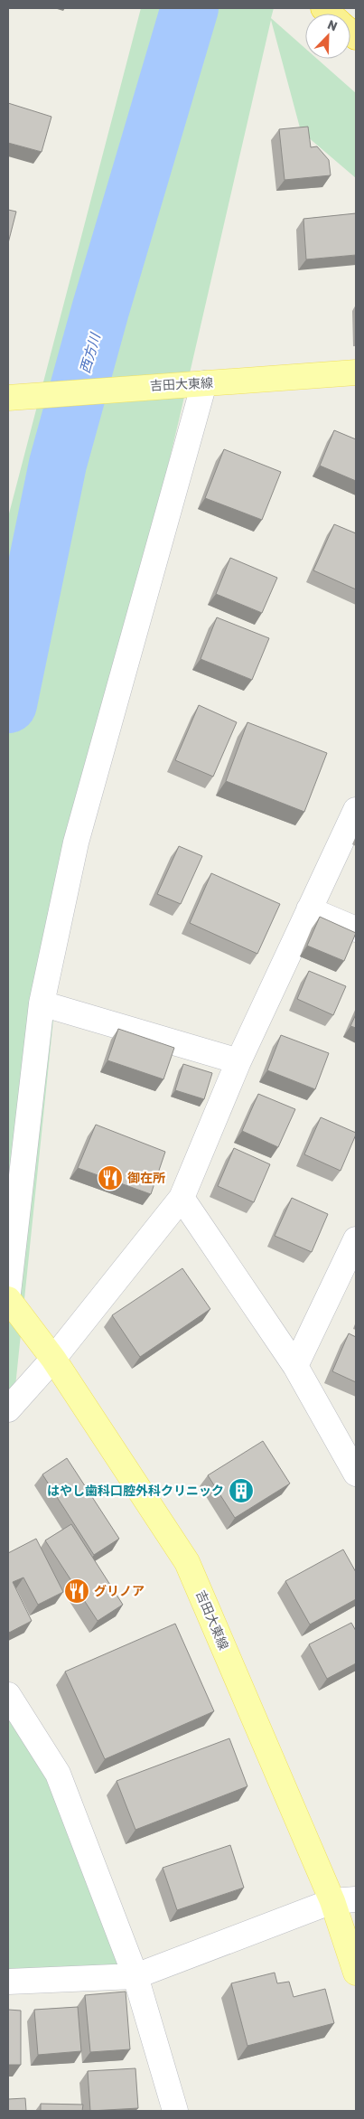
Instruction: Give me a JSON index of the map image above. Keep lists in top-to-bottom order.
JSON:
{
  "streets": {
    "main road": ["吉田大東線"]
  },
  "water": ["西方川"],
  "places": {
    "restaurant": ["御在所", "グリノア"],
    "building": ["はやし歯科口腔外科クリニック"]
  },
  "north": "top right"
}
